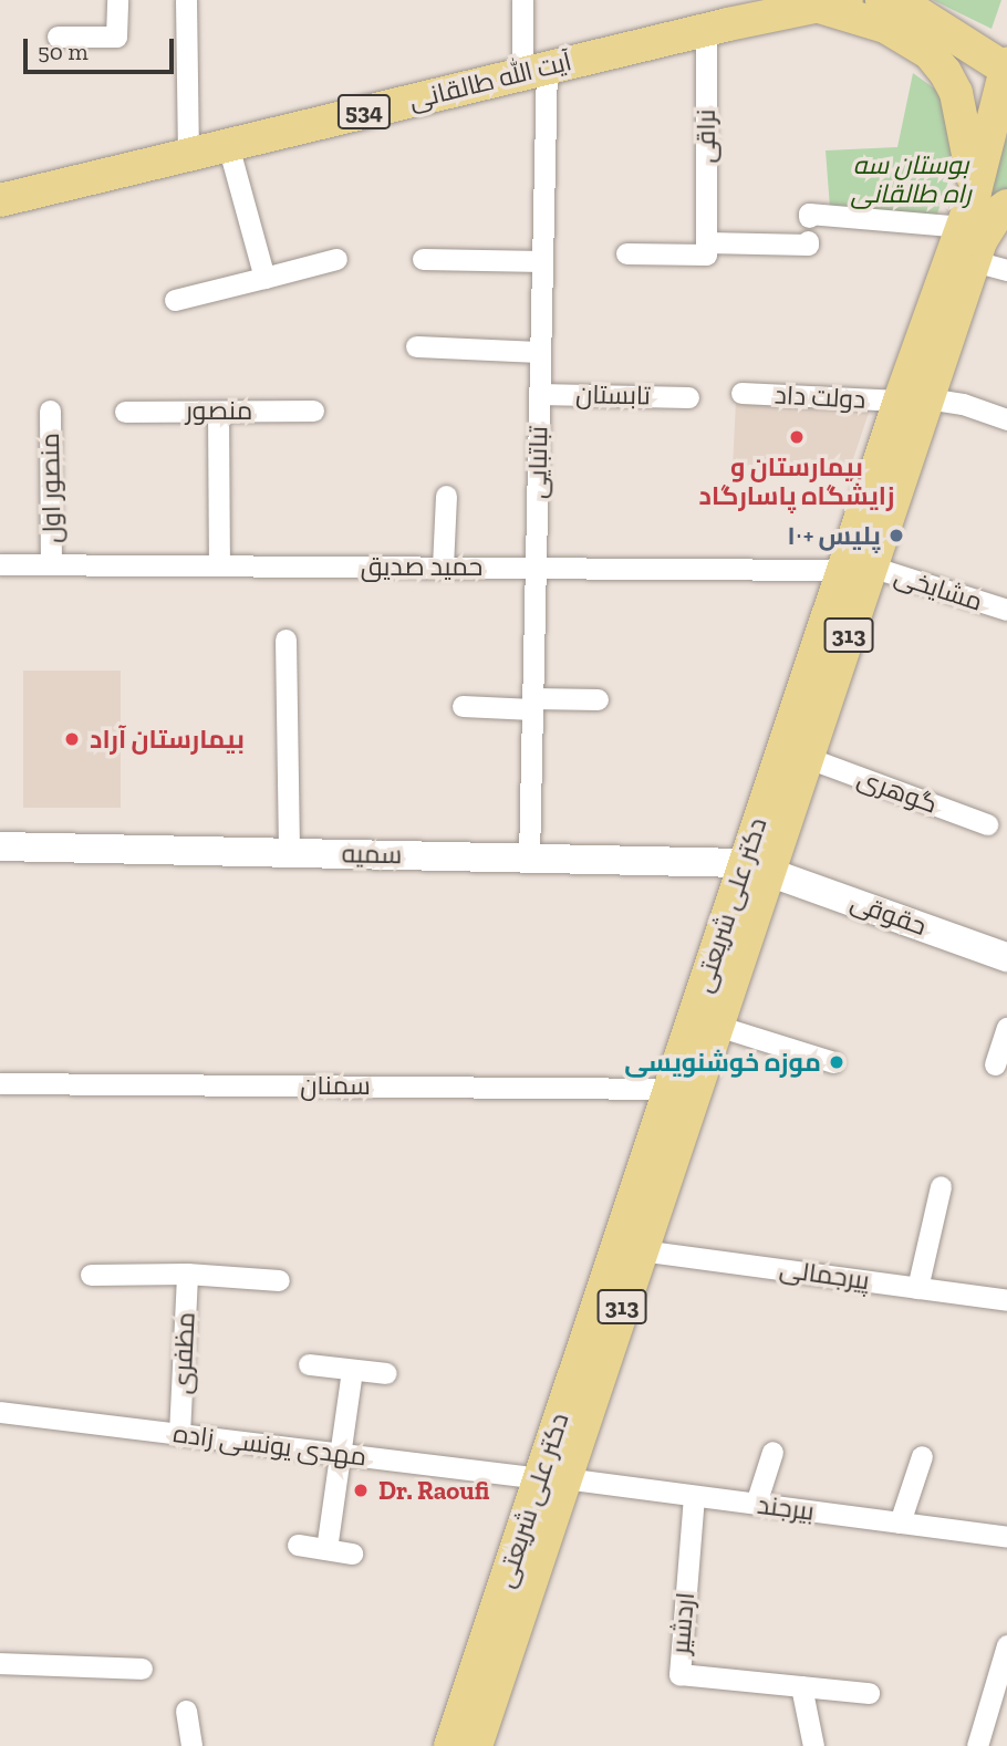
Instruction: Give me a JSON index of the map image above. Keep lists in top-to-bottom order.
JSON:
{
  "streets": {
    "main road": [
      "آیت الله طالقانی",
      "534",
      "313",
      "سمیه",
      "دکتر علی شریعتی",
      "حقوقی"
    ],
    "street": [
      "نراقی",
      "تابستان",
      "دولت داد",
      "منصور",
      "تباتبایی",
      "منصور اول",
      "حمید صدیق",
      "مشایخی",
      "گوهری",
      "سمنان",
      "پیرجمالی",
      "مظفری",
      "مهدی یونسی زاده",
      "بیرجند",
      "اردشیر"
    ]
  },
  "crossings": [
    ["آیت الله طالقانی", "نراقی"],
    ["آیت الله طالقانی", "تباتبایی"],
    ["تابستان", "تباتبایی"],
    ["دولت داد", "دکتر علی شریعتی"],
    ["تباتبایی", "حمید صدیق"],
    ["تباتبایی", "سمیه"],
    ["منصور اول", "حمید صدیق"],
    ["حمید صدیق", "مشایخی"],
    ["حمید صدیق", "دکتر علی شریعتی"],
    ["مشایخی", "دکتر علی شریعتی"],
    ["گوهری", "دکتر علی شریعتی"],
    ["سمیه", "دکتر علی شریعتی"],
    ["سمیه", "حقوقی"],
    ["دکتر علی شریعتی", "حقوقی"],
    ["دکتر علی شریعتی", "سمنان"],
    ["دکتر علی شریعتی", "پیرجمالی"],
    ["دکتر علی شریعتی", "مهدی یونسی زاده"],
    ["دکتر علی شریعتی", "بیرجند"],
    ["مظفری", "مهدی یونسی زاده"],
    ["مهدی یونسی زاده", "بیرجند"],
    ["بیرجند", "اردشیر"]
  ],
  "parks": ["بوستان سه راه طالقانی"],
  "places": [
    "بیمارستان و زایشگاه پاسارگاد",
    "پلیس +۱۰",
    "بیمارستان آراد",
    "موزه خوشنویسی",
    "Dr. Raoufi"
  ],
  "scale_bar": "50 m"
}
